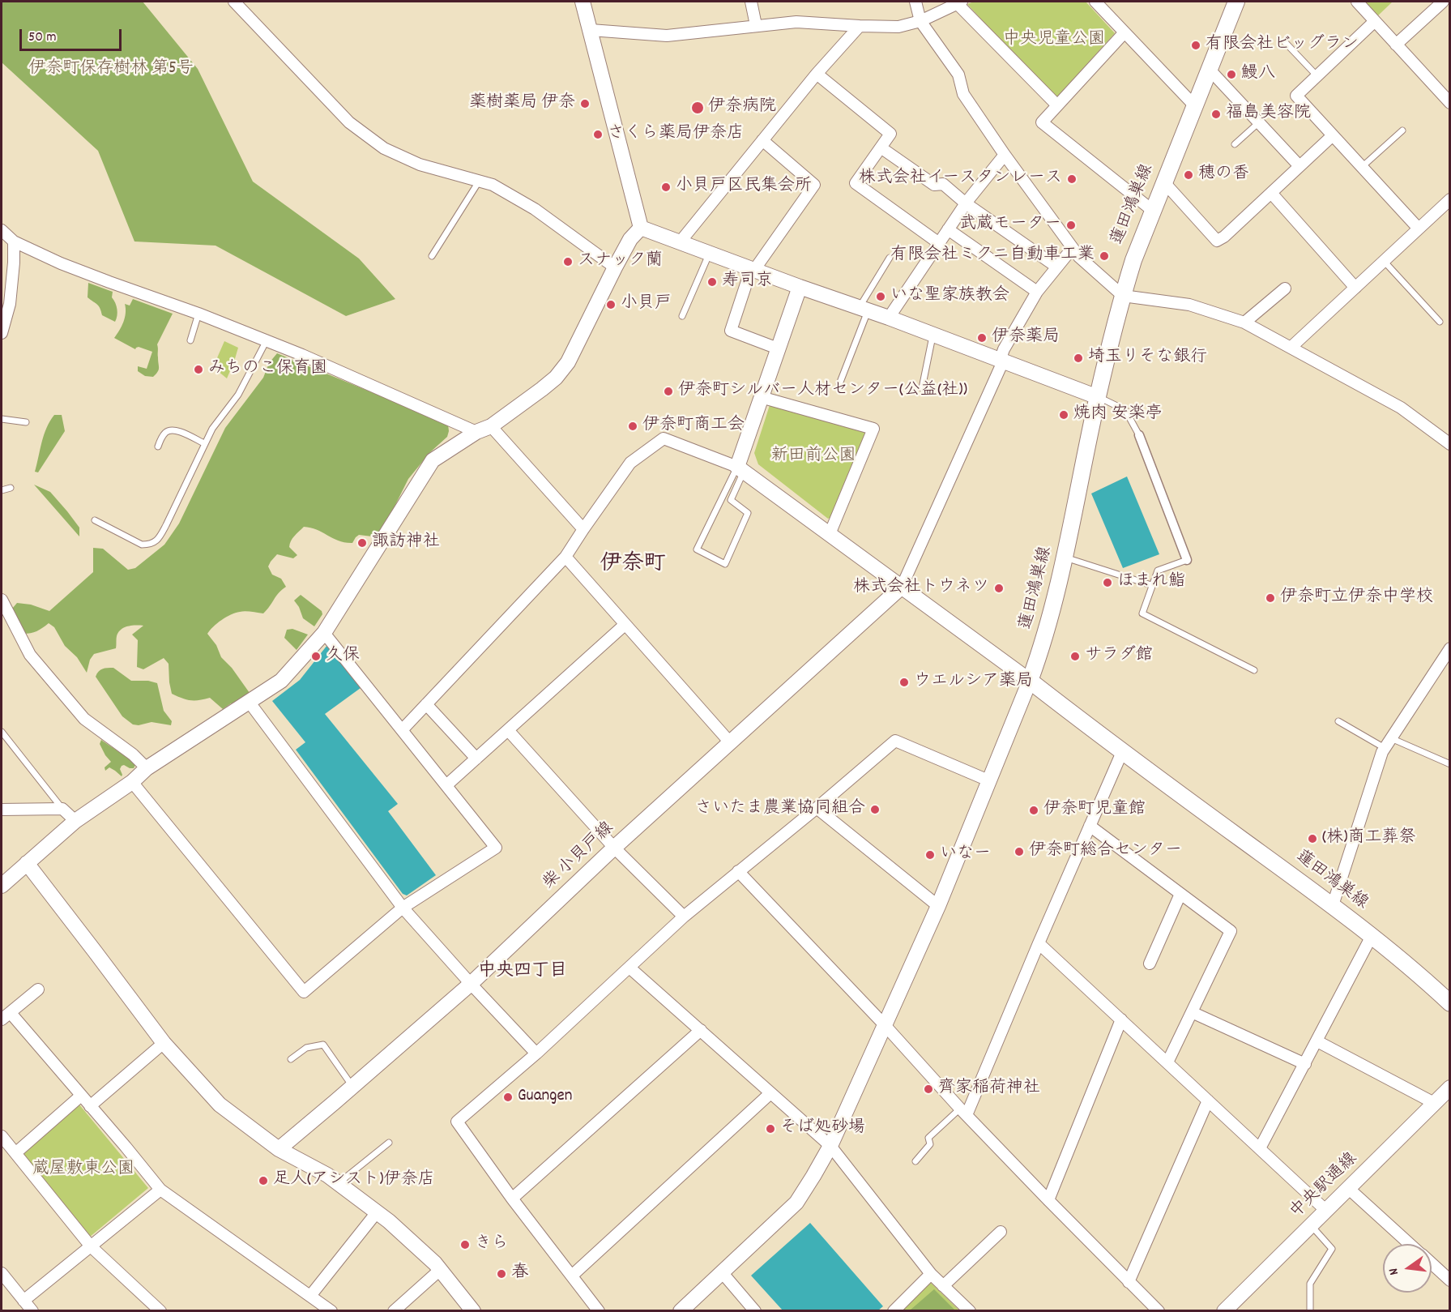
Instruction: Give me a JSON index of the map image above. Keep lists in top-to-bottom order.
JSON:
{
  "streets": {
    "main road": ["蓮田鴻巣線"],
    "street": ["柴 小貝戸線", "中央駅通線"]
  },
  "districts": ["伊奈町", "中央四丁目"],
  "parks": [
    "中央児童公園",
    "伊奈町保存樹林 第5号",
    "新田前公園",
    "蔵屋敷東公園"
  ],
  "places": [
    "有限会社ビッグラン",
    "鰻八",
    "薬樹薬局 伊奈",
    "伊奈病院",
    "福島美容院",
    "さくら薬局伊奈店",
    "穂の香",
    "株式会社イースタンレース",
    "小貝戸区民集会所",
    "武蔵モーター",
    "有限会社ミクニ自動車工業",
    "スナック蘭",
    "寿司京",
    "いな聖家族教会",
    "小貝戸",
    "伊奈薬局",
    "埼玉りそな銀行",
    "みちのこ保育園",
    "伊奈町シルバー人材センター(公益(社))",
    "焼肉 安楽亭",
    "伊奈町商工会",
    "諏訪神社",
    "ほまれ鮨",
    "株式会社トウネツ",
    "伊奈町立伊奈中学校",
    "久保",
    "サラダ館",
    "ウエルシア薬局",
    "さいたま農業協同組合",
    "伊奈町児童館",
    "(株)商工葬祭",
    "伊奈町総合センター",
    "いなー",
    "齊家稲荷神社",
    "Guangen",
    "そば処砂場",
    "足人(アシスト)伊奈店",
    "きら",
    "春"
  ],
  "scale_bar": "50 m",
  "north": "left"
}
